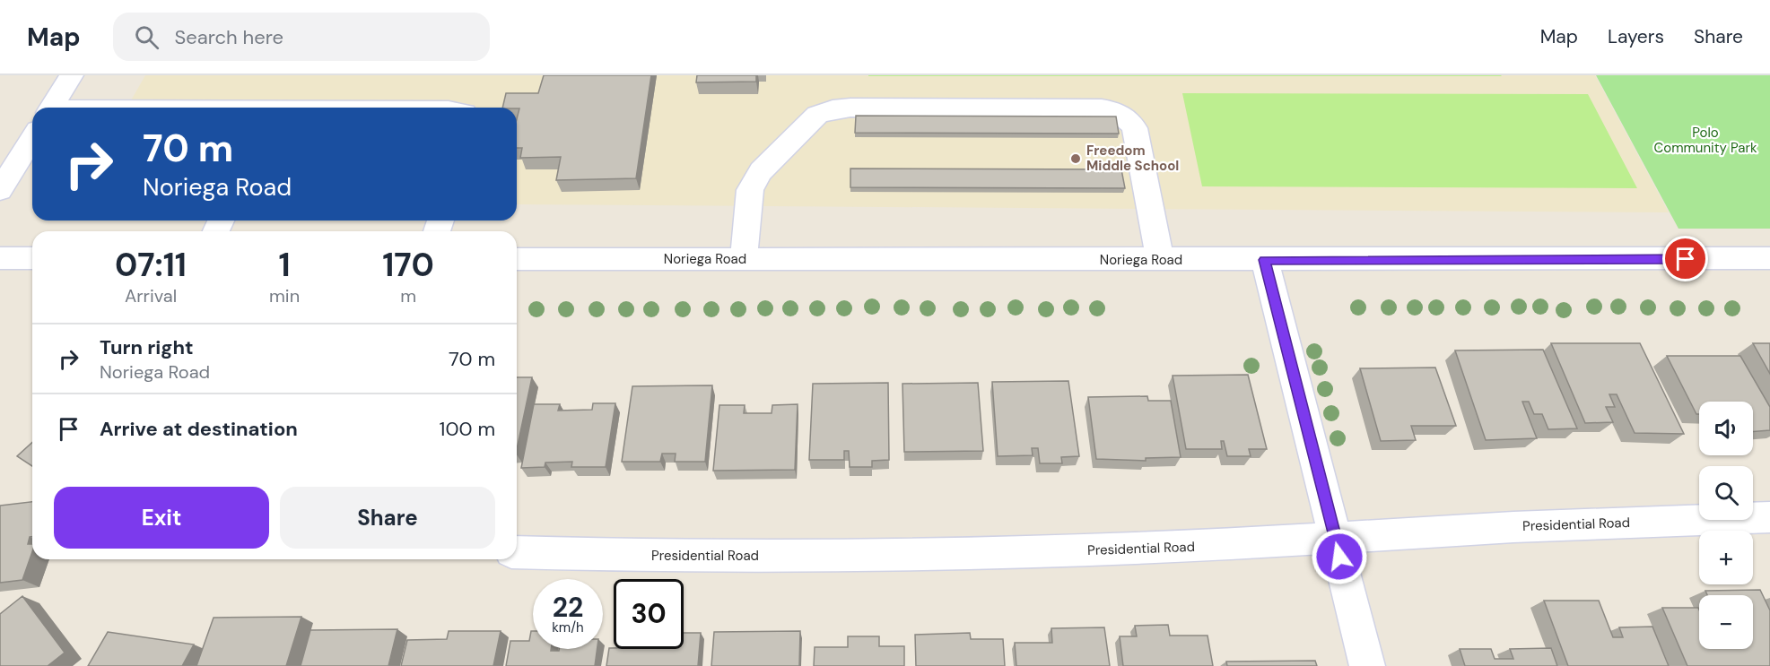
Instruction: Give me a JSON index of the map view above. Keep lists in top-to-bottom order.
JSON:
{
  "streets": {
    "street": ["Noriega Road", "Presidential Road"]
  },
  "parks": ["Polo Community Park"],
  "places": ["Freedom Middle School"],
  "page": {
    "header": "Map",
    "search": "Search here",
    "nav": ["Map", "Layers", "Share"],
    "turn": ["70 m", "Noriega Road"],
    "eta": [
      "07:11",
      "Arrival",
      "1",
      "min",
      "170",
      "m"
    ],
    "list": [
      {
        "name": "Turn right",
        "note": "Noriega Road",
        "value": "70 m"
      },
      {
        "name": "Arrive at destination",
        "value": "100 m"
      }
    ],
    "map_buttons": ["+", "−"],
    "buttons": ["Exit", "Share"],
    "speed": "22 km/h",
    "limit": "30"
  }
}
